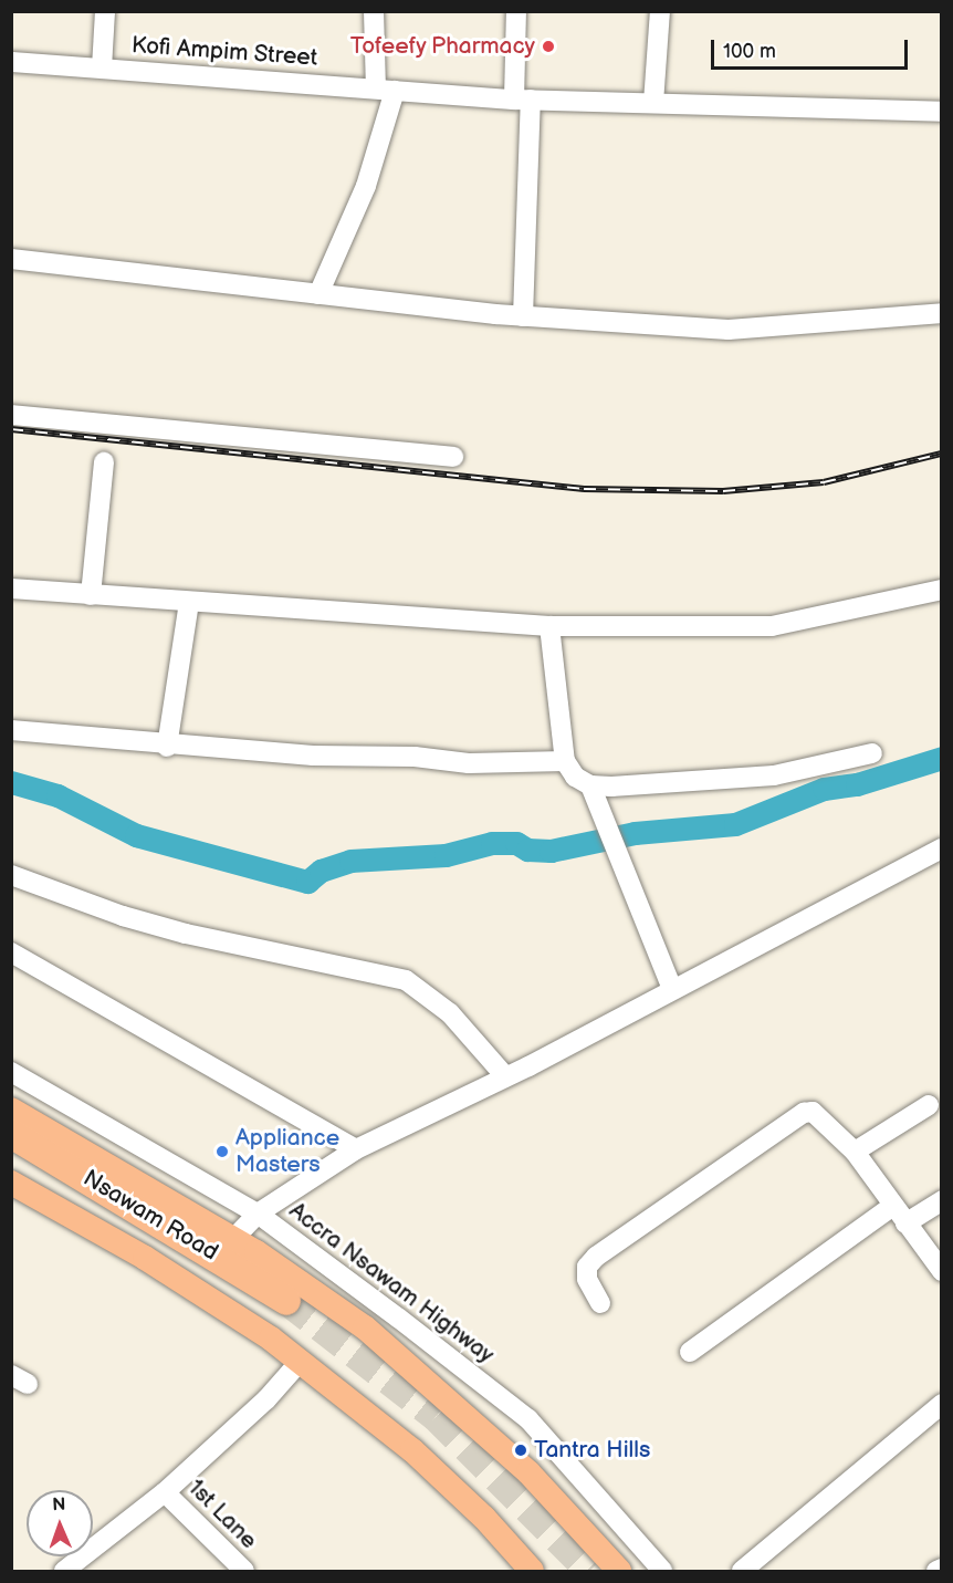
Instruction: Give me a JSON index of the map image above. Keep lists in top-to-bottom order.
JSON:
{
  "streets": {
    "highway": ["Nsawam Road"],
    "street": ["Kofi Ampim Street", "Accra Nsawam Highway", "1st Lane"]
  },
  "places": ["Tofeefy Pharmacy", "Appliance Masters", "Tantra Hills"],
  "scale_bar": "100 m",
  "north": "top"
}
